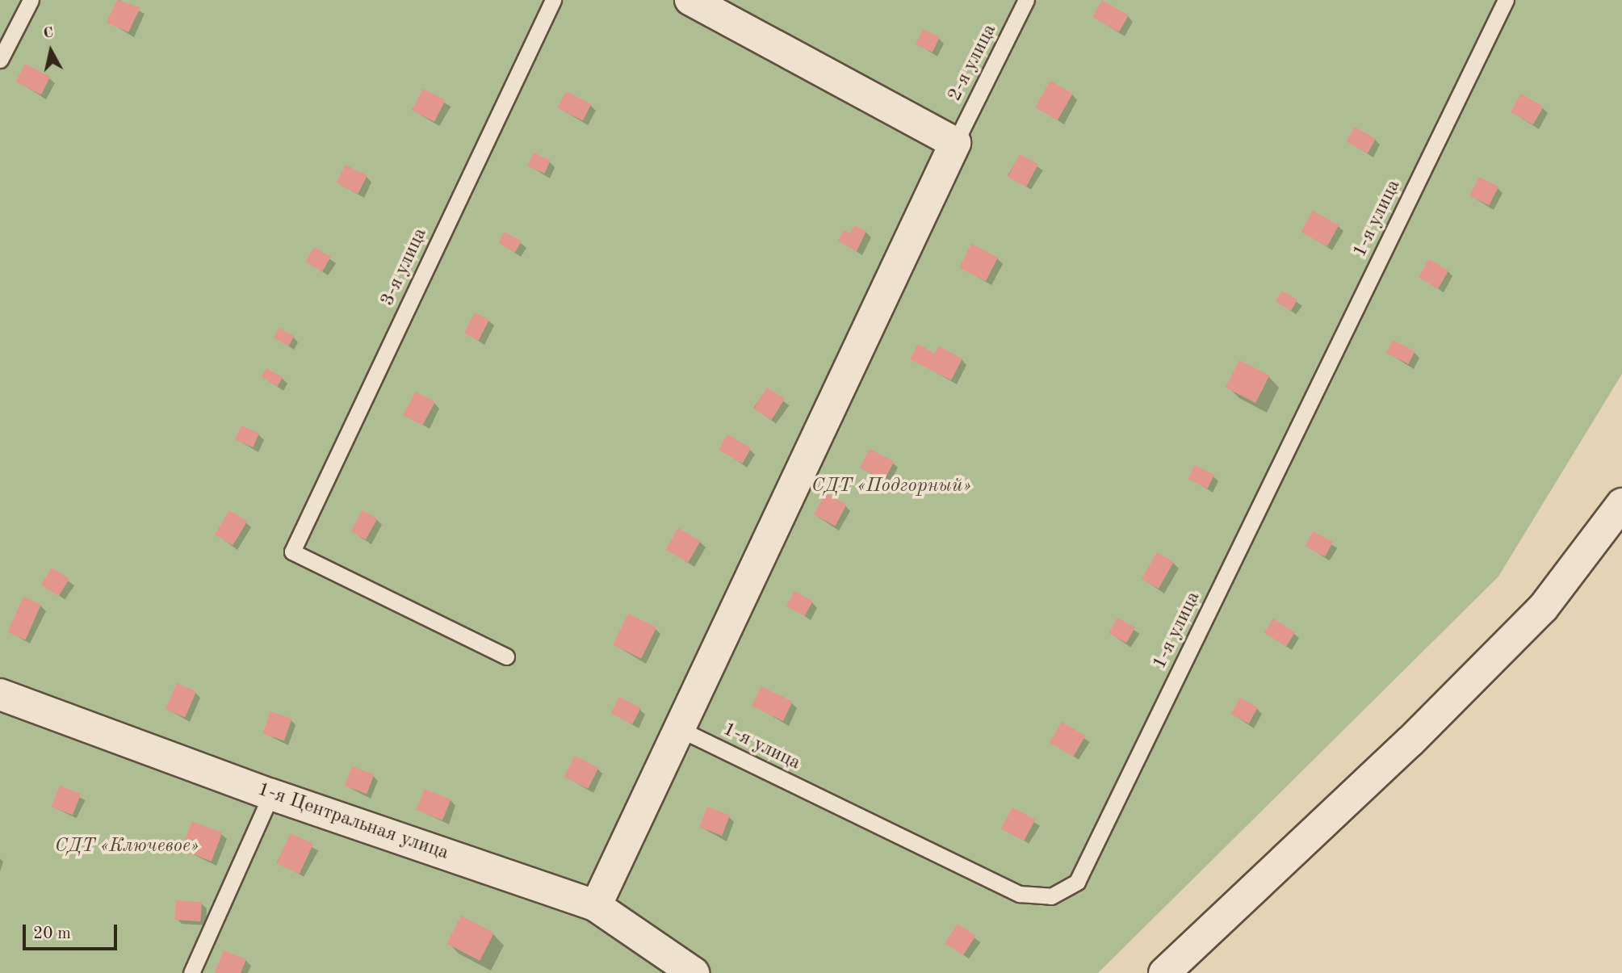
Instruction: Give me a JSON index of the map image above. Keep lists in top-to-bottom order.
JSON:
{
  "streets": {
    "street": ["1-я Центральная улица"],
    "lane": ["2-я улица", "1-я улица", "3-я улица"]
  },
  "parks": ["СДТ «Подгорный»", "СДТ «Ключевое»"],
  "scale_bar": "20 m",
  "north": "top"
}
